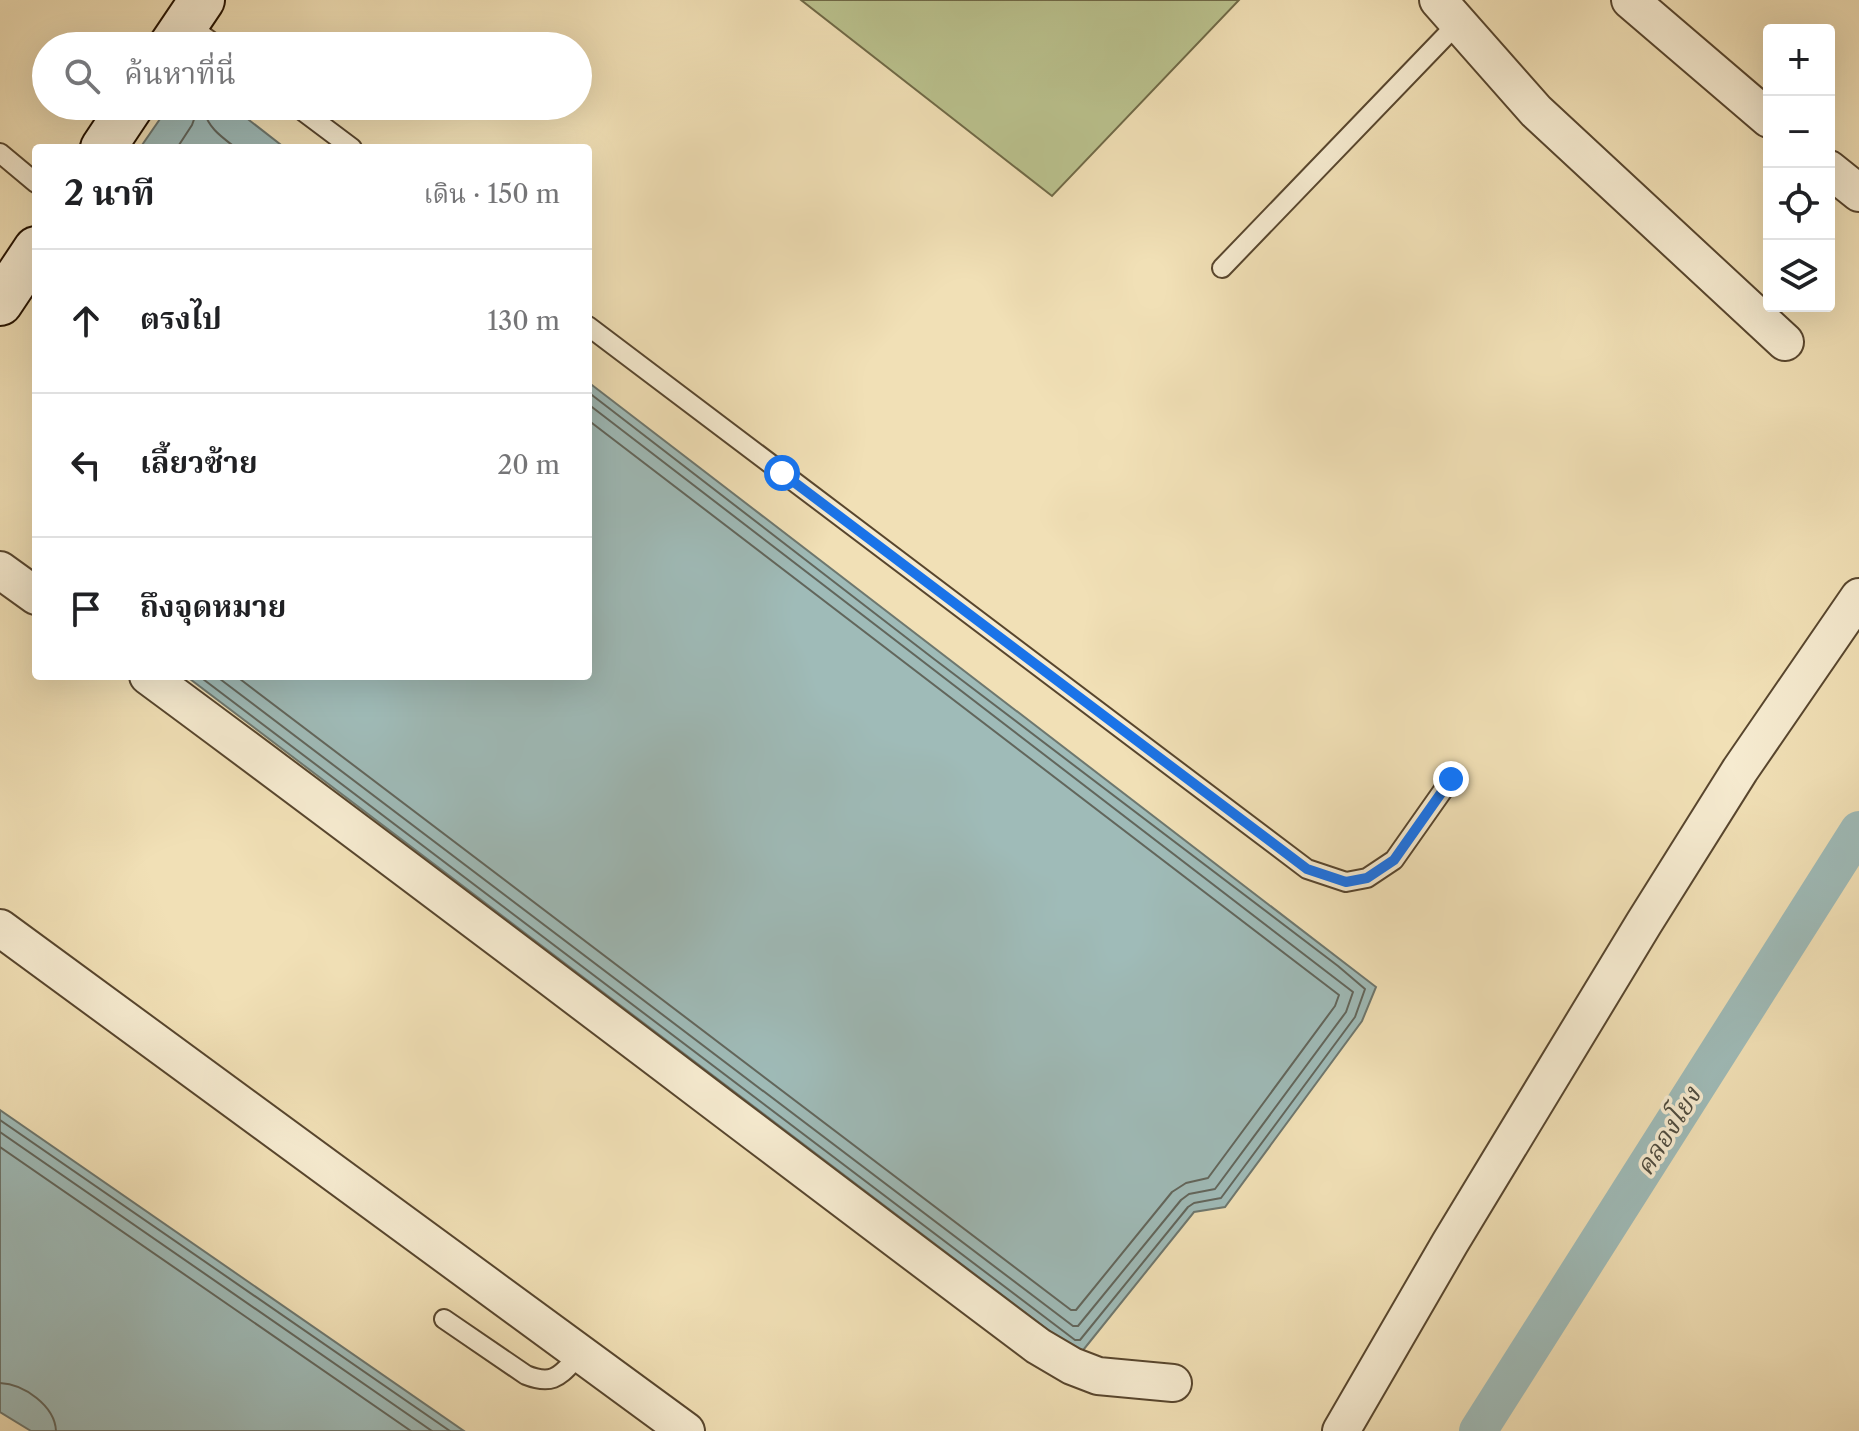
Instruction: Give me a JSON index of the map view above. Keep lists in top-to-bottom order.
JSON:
{
  "water": ["คลองโยง"],
  "page": {
    "map_buttons": ["+", "−"],
    "search": "ค้นหาที่นี่",
    "heading": ["2 นาที", "เดิน · 150 m"],
    "list": [
      ["ตรงไป", "130 m"],
      ["เลี้ยวซ้าย", "20 m"],
      "ถึงจุดหมาย"
    ]
  }
}
